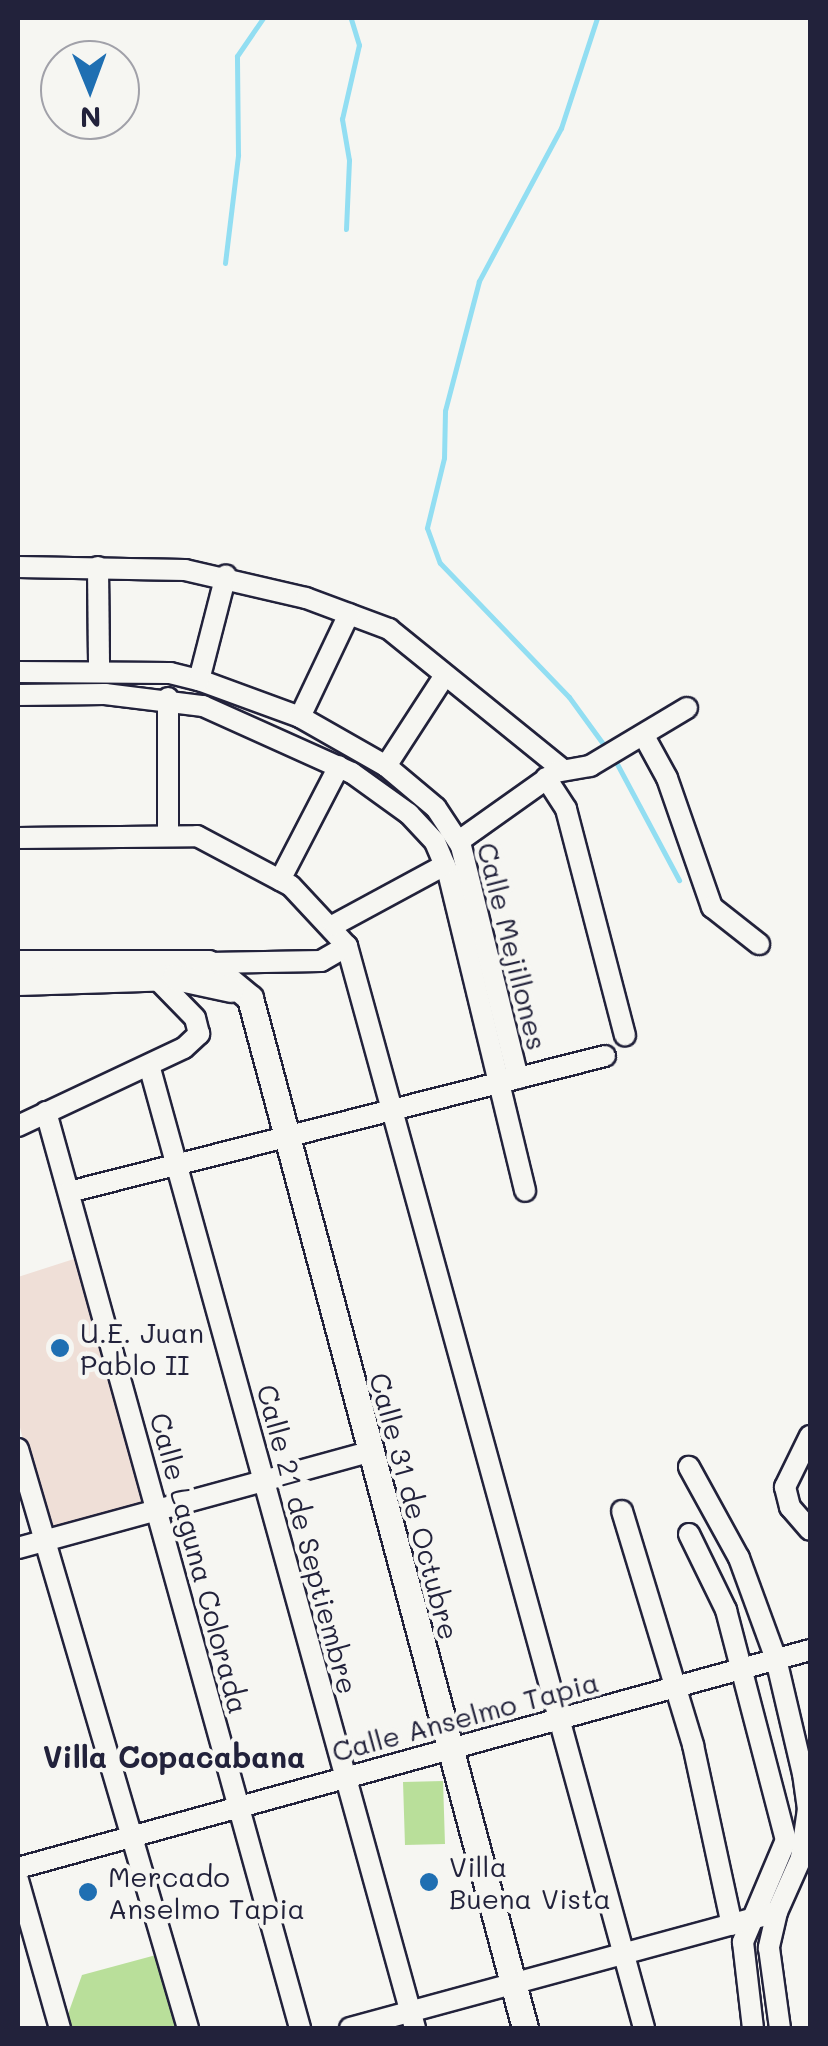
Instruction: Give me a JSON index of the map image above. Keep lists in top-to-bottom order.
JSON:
{
  "streets": {
    "main road": ["Calle 31 de Octubre"],
    "street": [
      "Calle Mejillones",
      "Calle 21 de Septiembre",
      "Calle Laguna Colorada",
      "Calle Anselmo Tapia"
    ]
  },
  "crossings": [
    ["Calle 31 de Octubre", "Calle Anselmo Tapia"],
    ["Calle 21 de Septiembre", "Calle Anselmo Tapia"],
    ["Calle Laguna Colorada", "Calle Anselmo Tapia"]
  ],
  "districts": ["Villa Copacabana"],
  "places": ["U.E. Juan Pablo II", "Villa Buena Vista", "Mercado Anselmo Tapia"],
  "north": "bottom"
}
